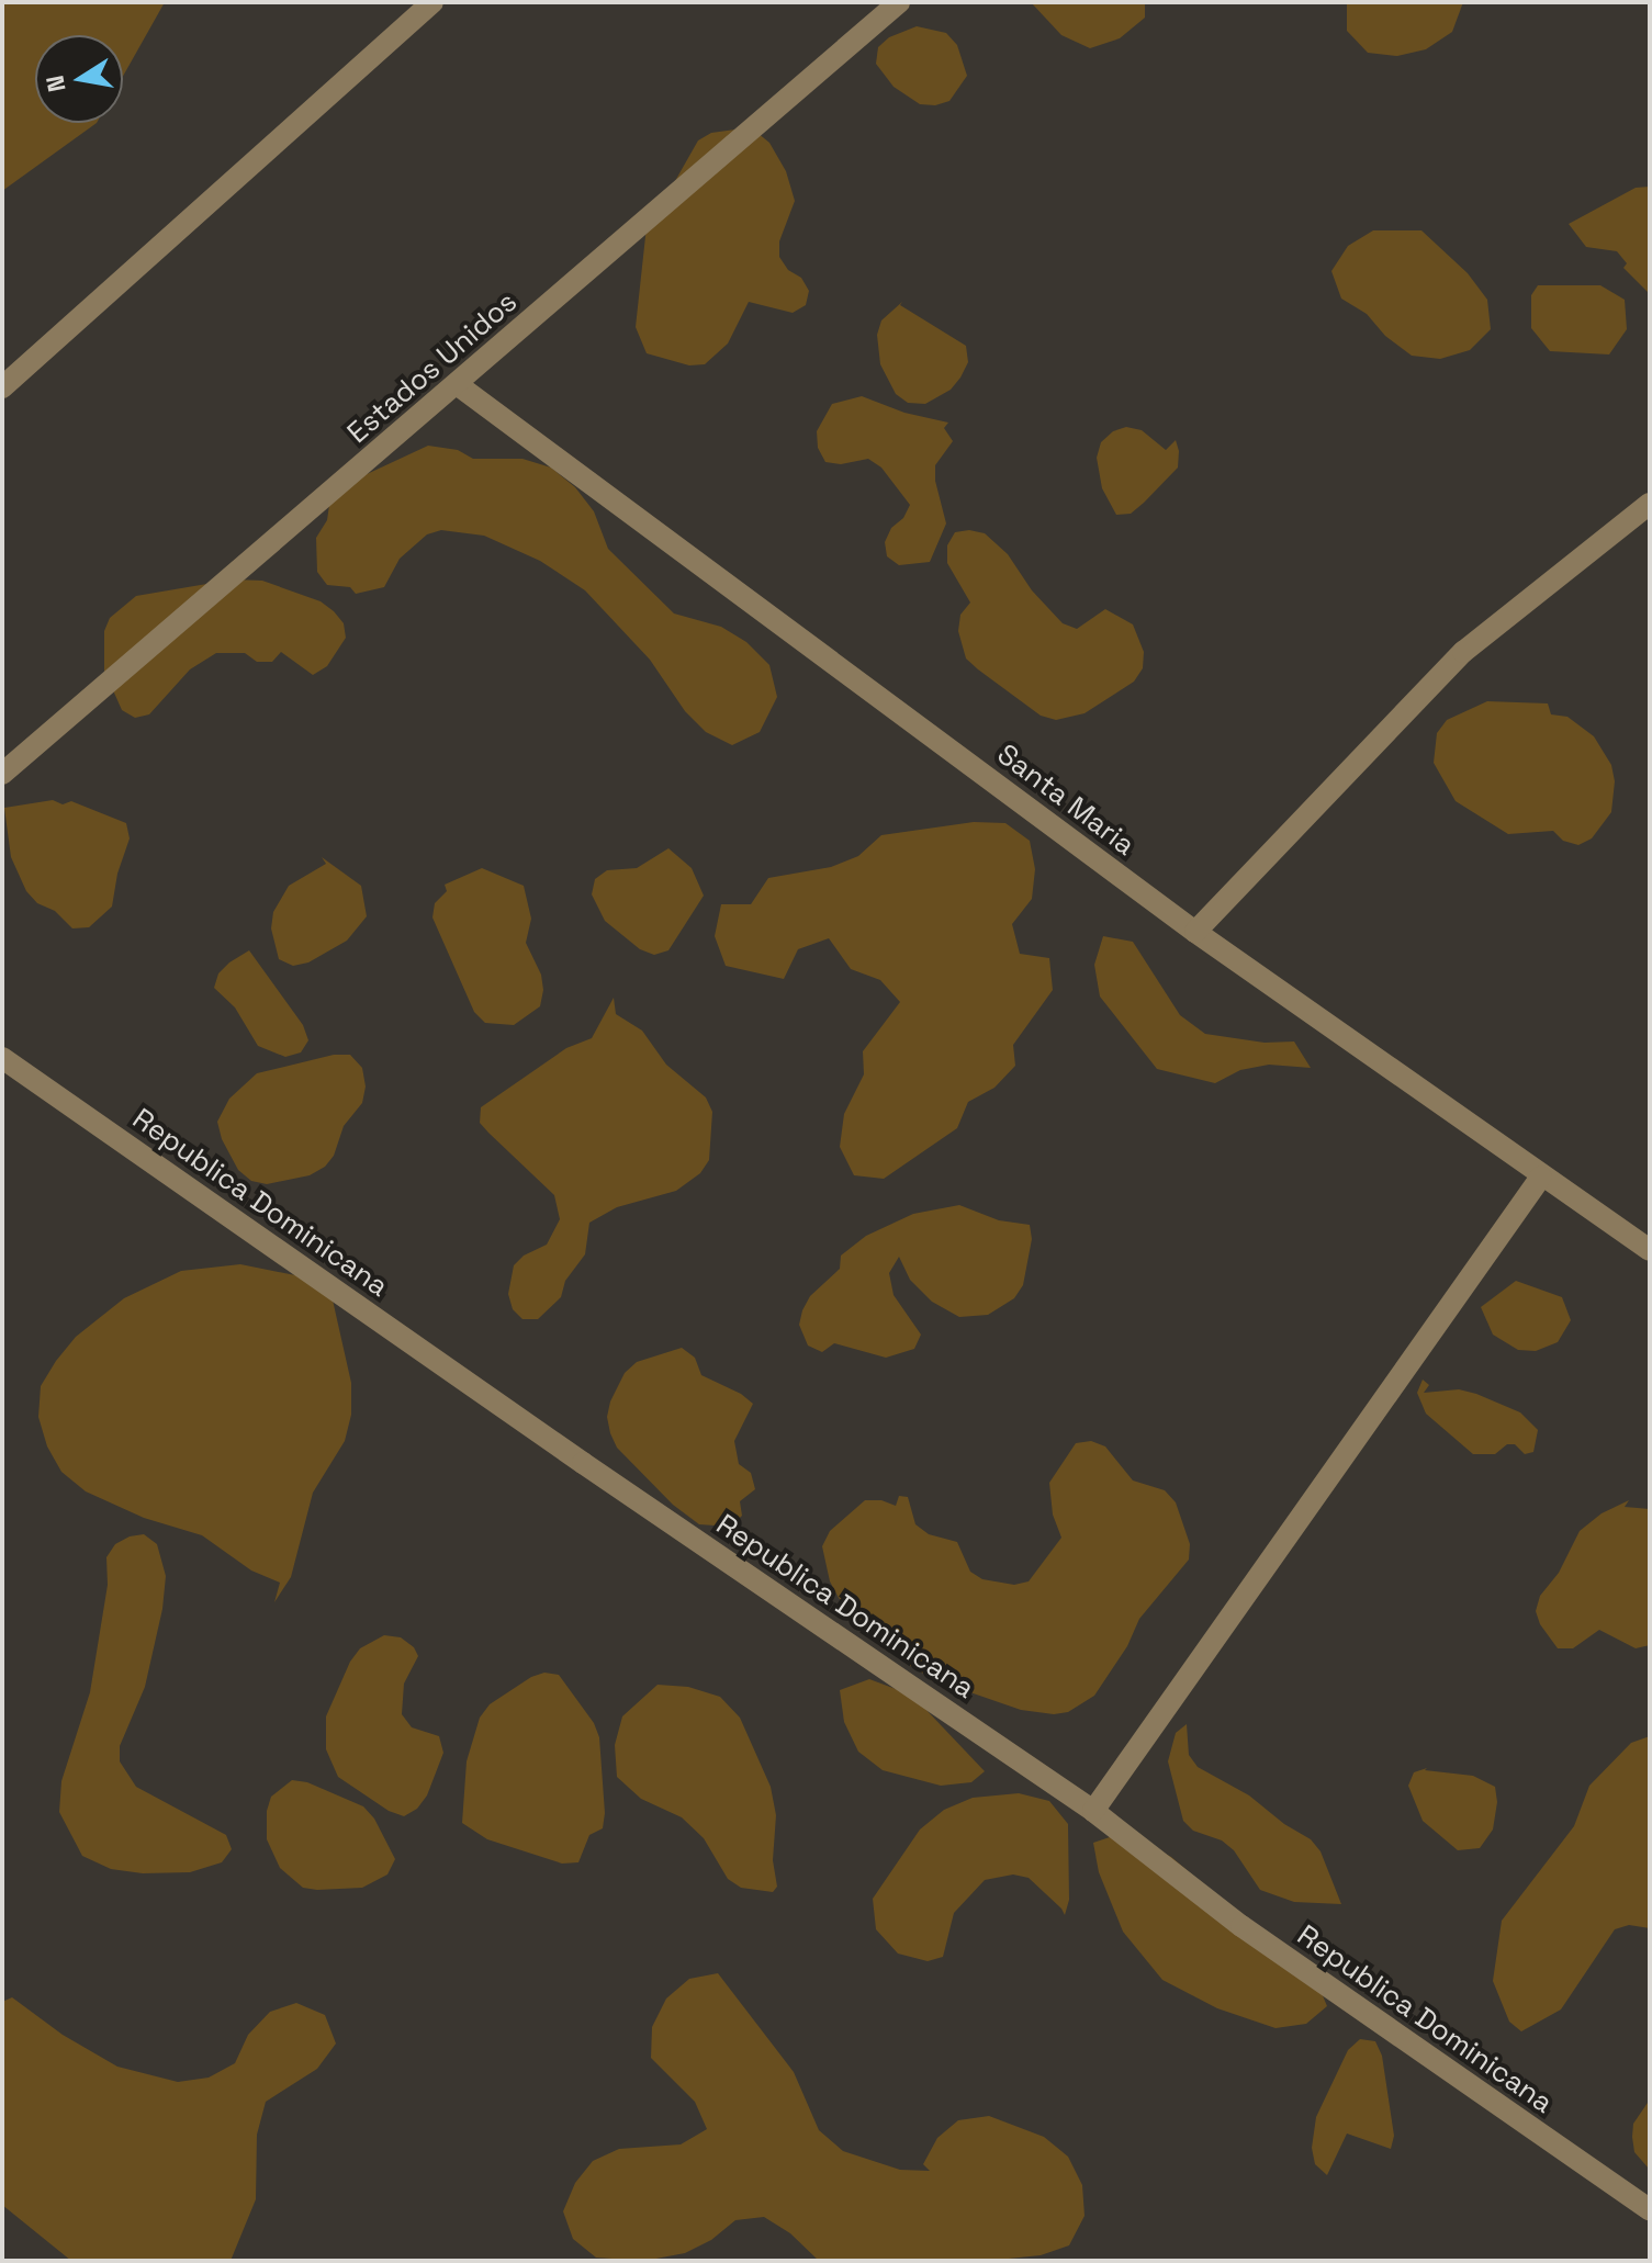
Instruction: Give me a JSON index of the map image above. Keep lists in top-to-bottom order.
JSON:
{
  "streets": {
    "street": ["Estados Unidos", "Santa Maria", "Republica Dominicana"]
  },
  "crossings": [
    ["Estados Unidos", "Santa Maria"]
  ],
  "north": "left"
}
